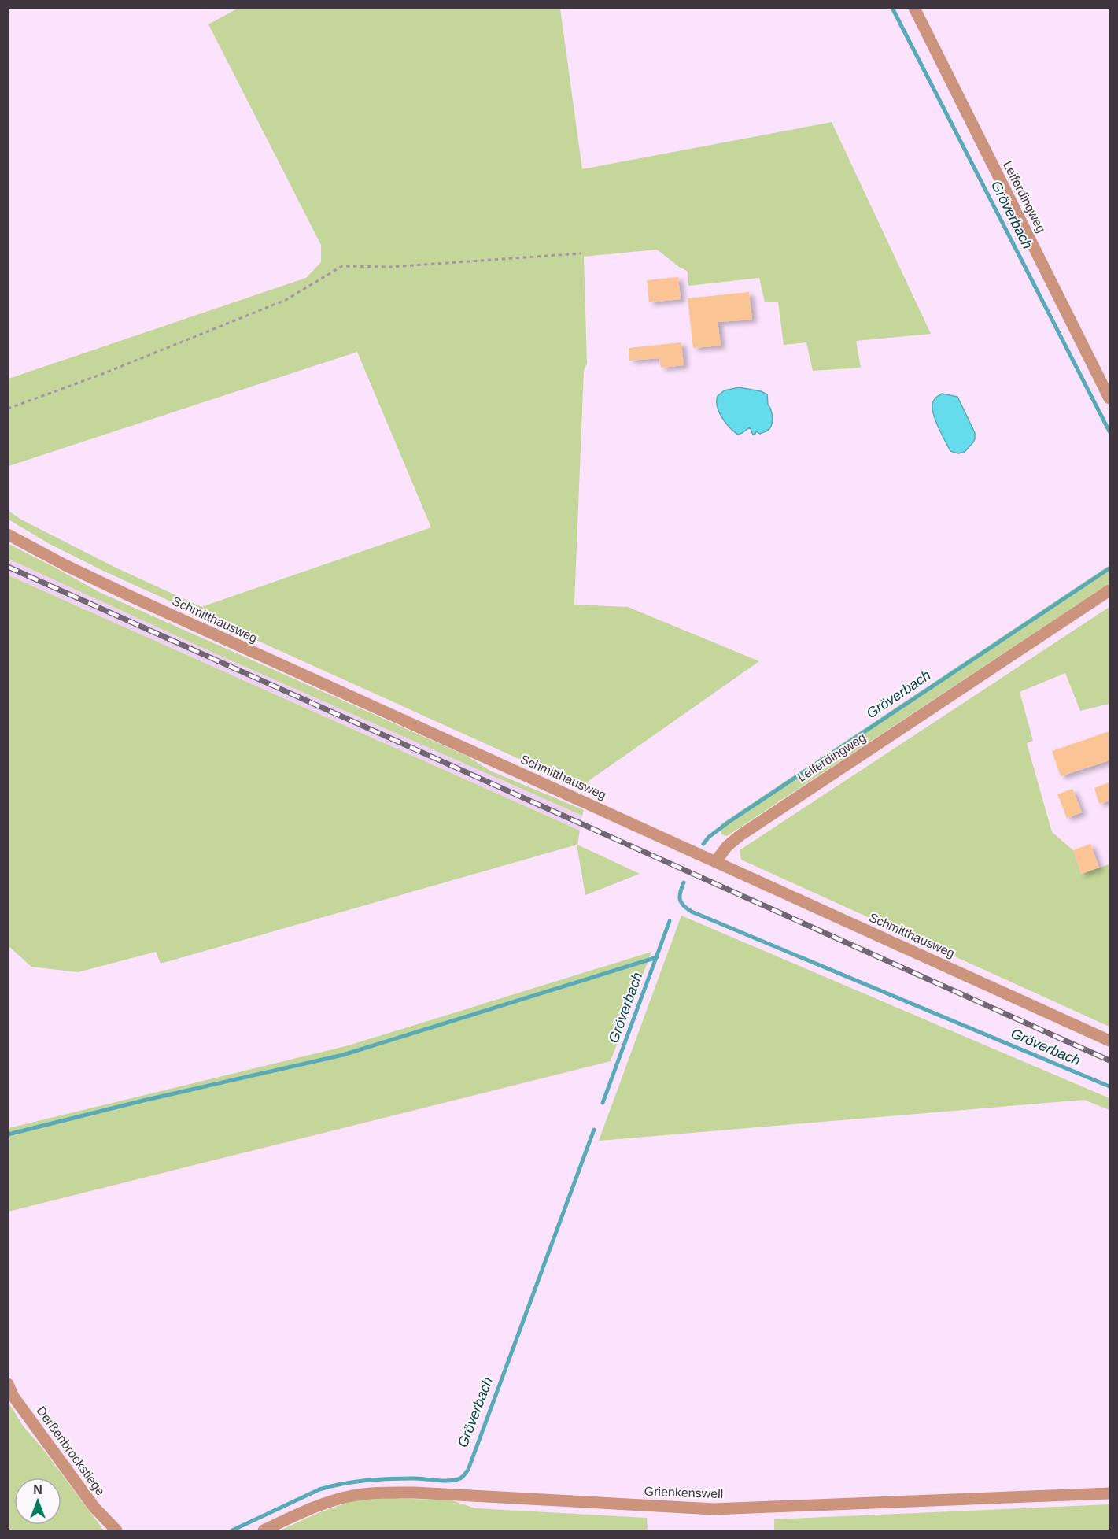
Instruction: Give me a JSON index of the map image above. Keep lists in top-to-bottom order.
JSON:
{
  "streets": {
    "street": [
      "Leiferdingweg",
      "Schmitthausweg",
      "Derßenbrockstiege",
      "Grienkenswell"
    ]
  },
  "crossings": [
    ["Leiferdingweg", "Schmitthausweg"]
  ],
  "water": ["Gröverbach"],
  "north": "top"
}
